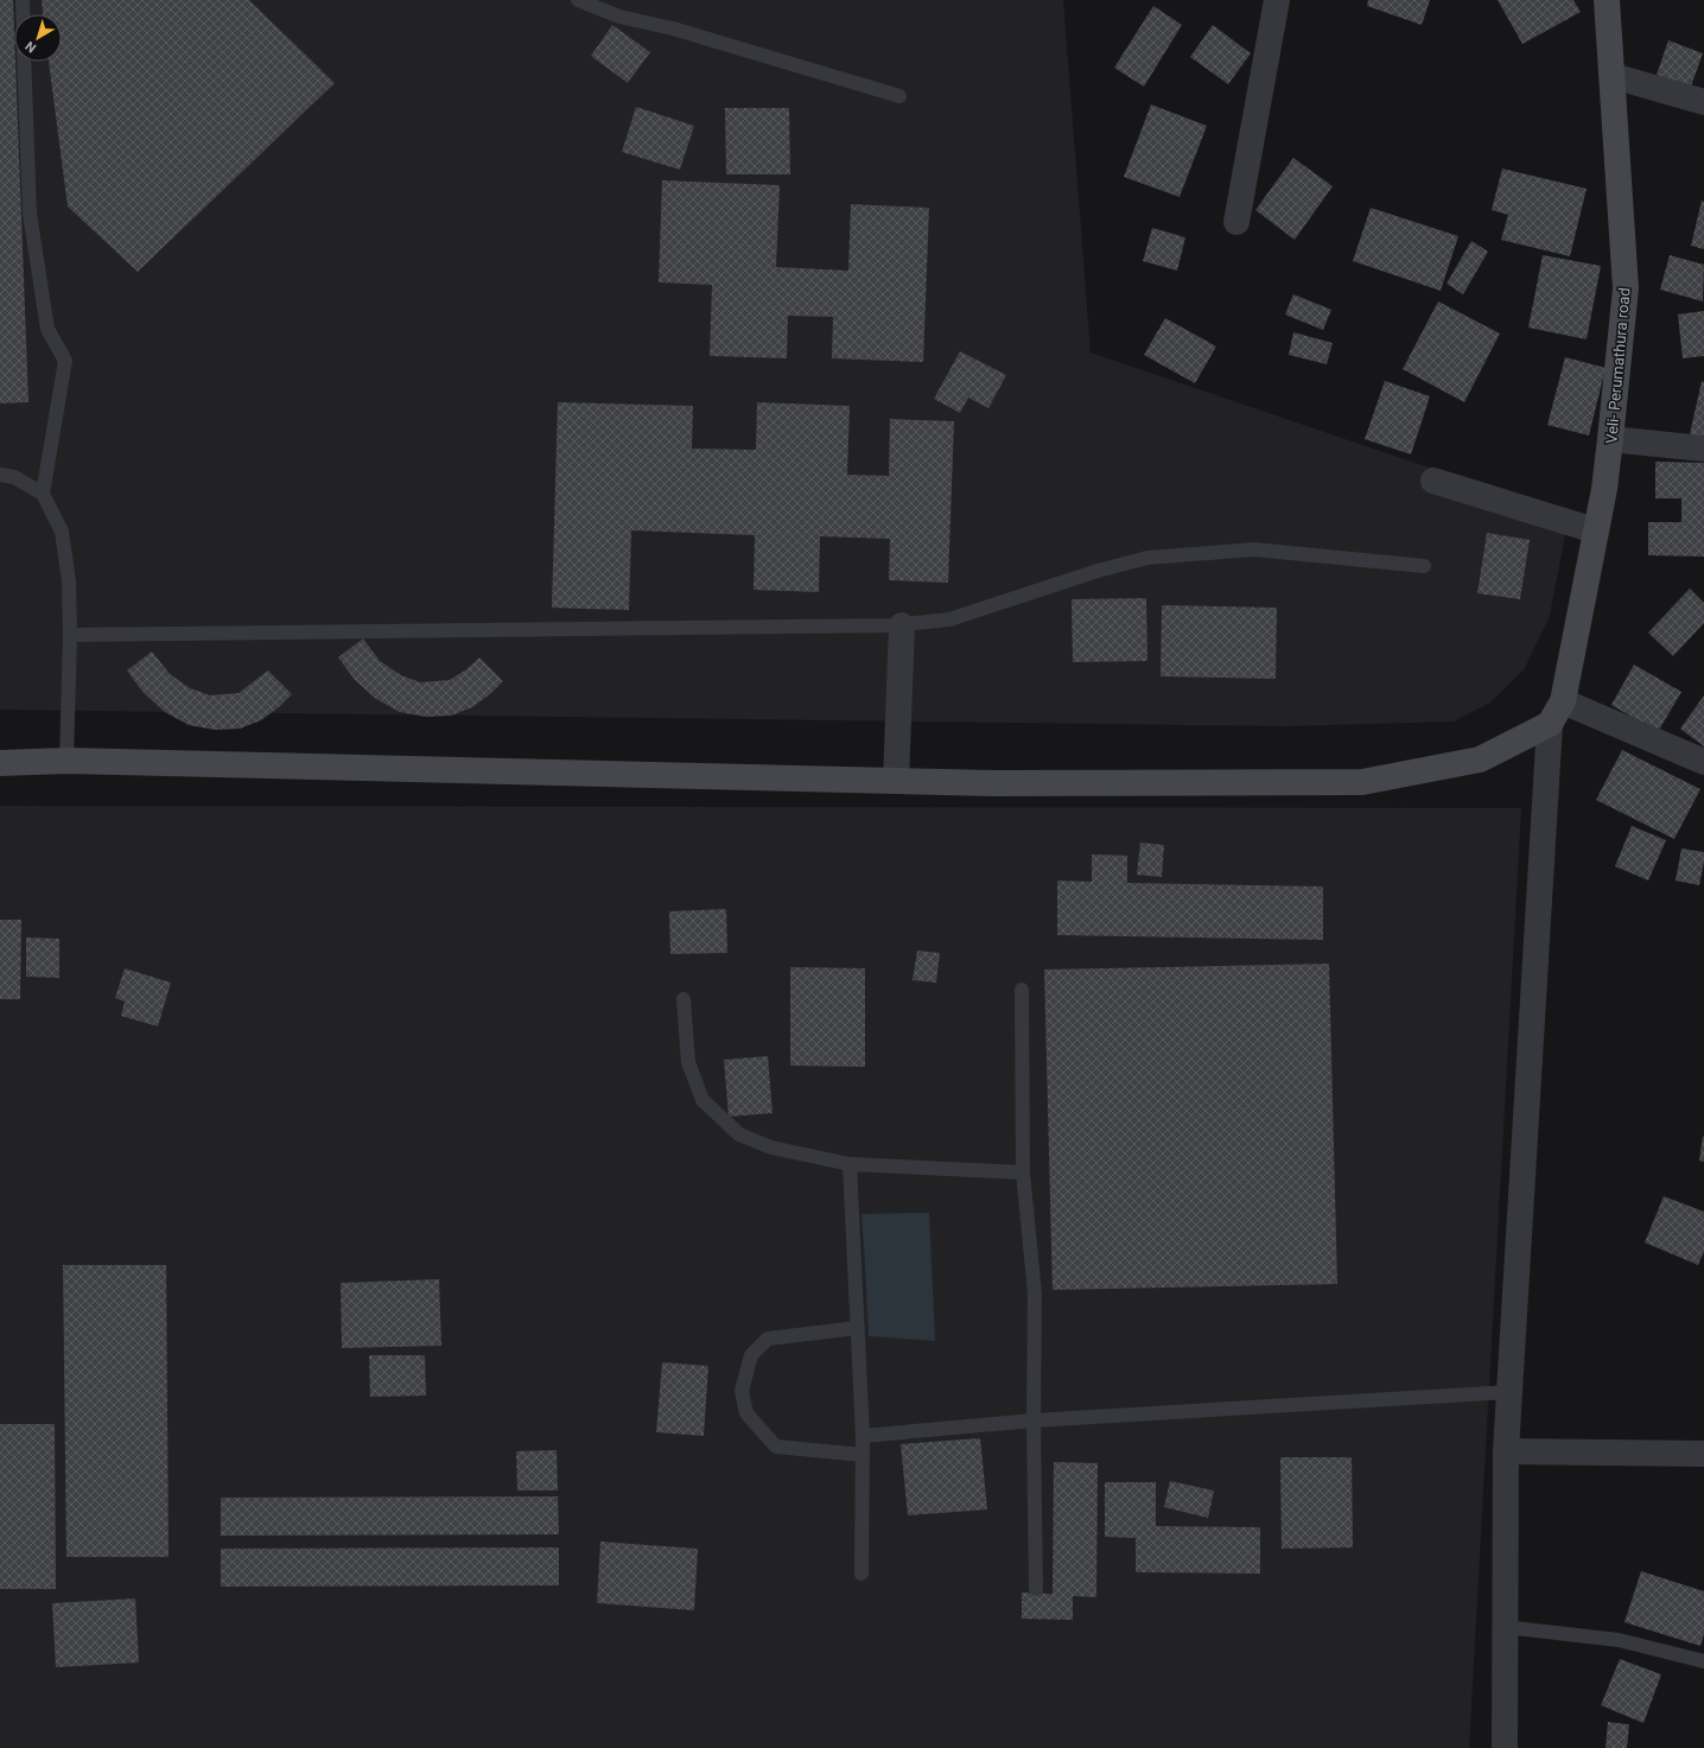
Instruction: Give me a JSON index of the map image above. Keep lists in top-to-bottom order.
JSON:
{
  "streets": {
    "main road": ["Veli- Perumathura road"]
  },
  "north": "bottom left"
}
